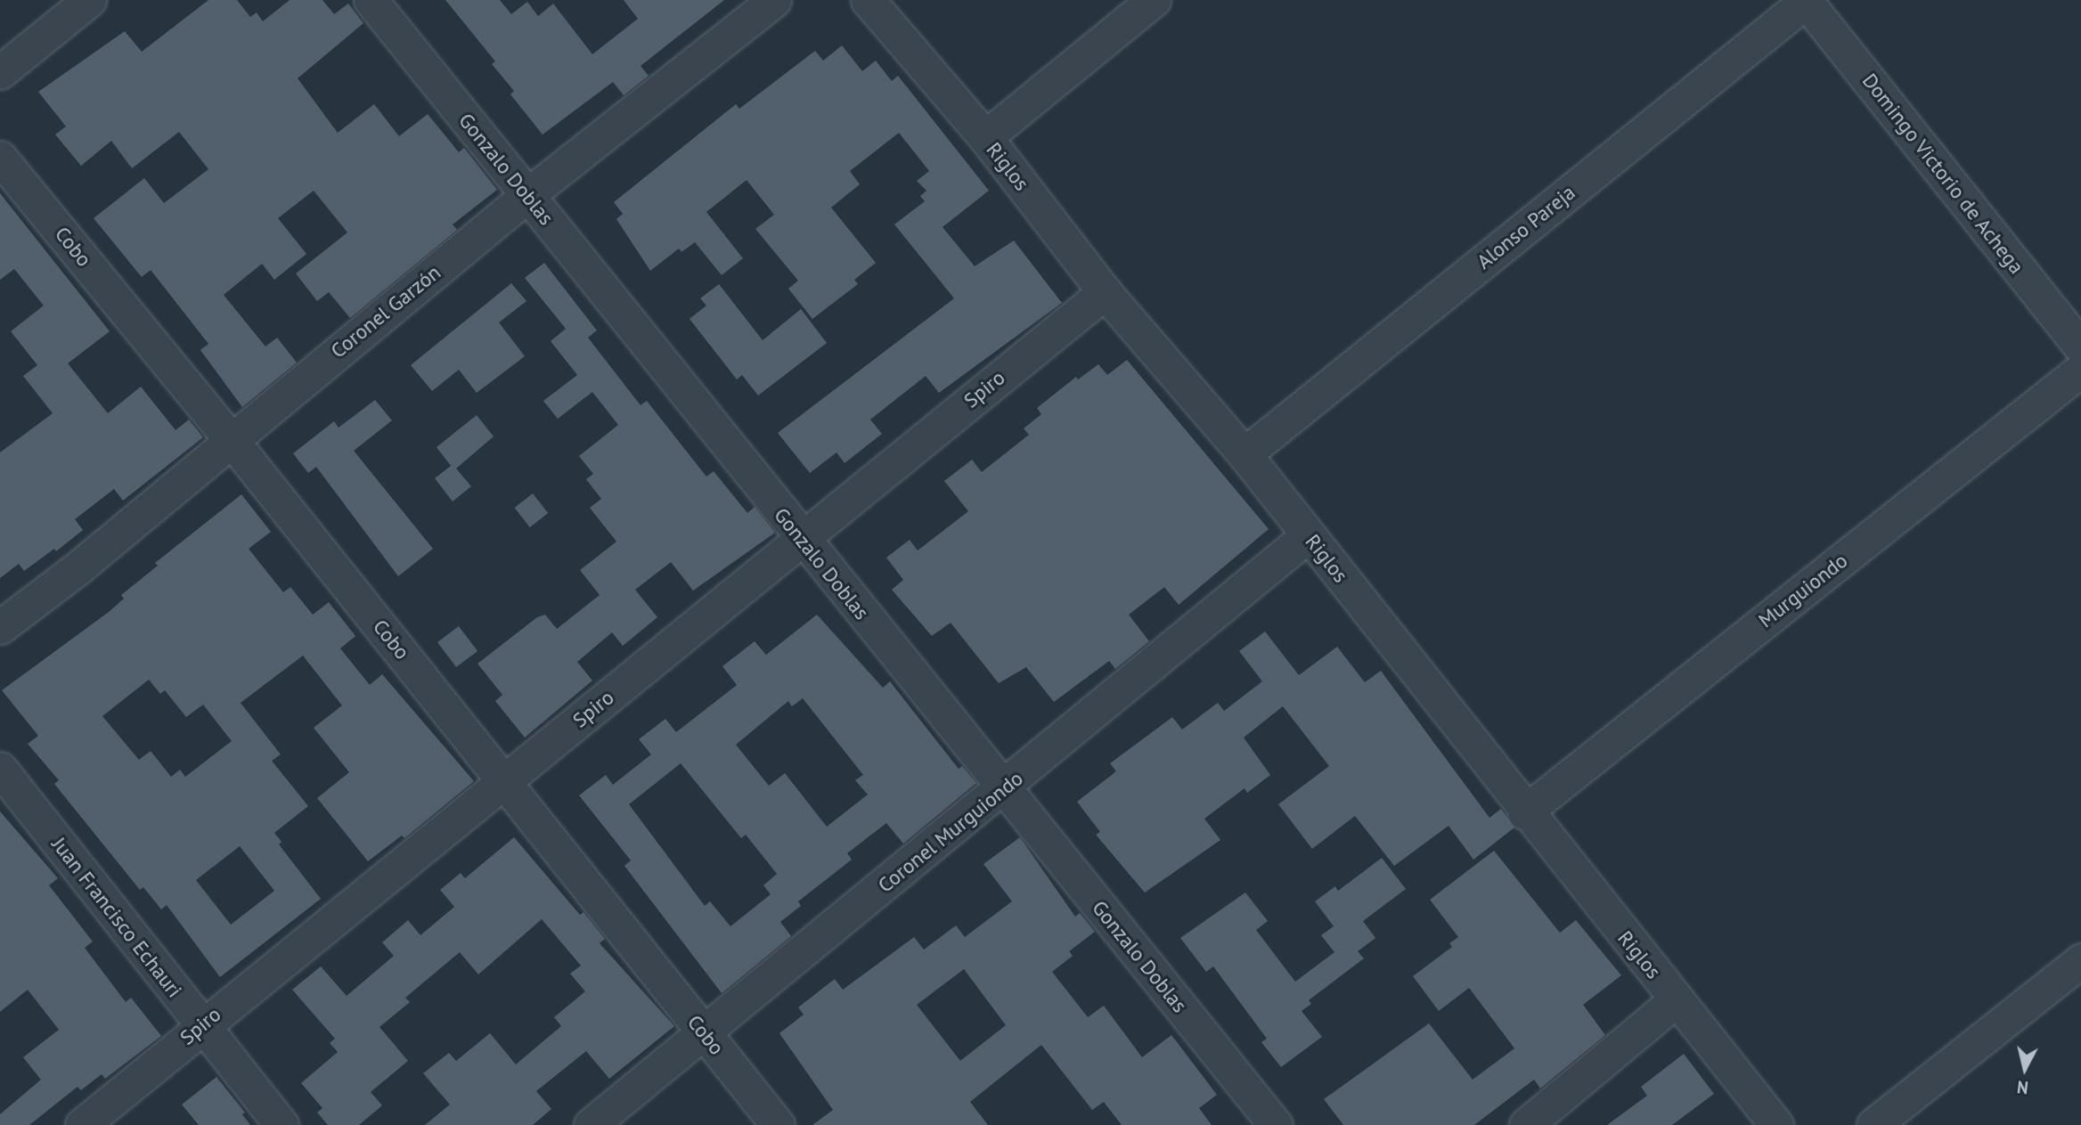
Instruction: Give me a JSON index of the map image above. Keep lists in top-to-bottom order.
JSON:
{
  "streets": {
    "street": [
      "Riglos",
      "Gonzalo Doblas",
      "Domingo Victorio de Achega",
      "Alonso Pareja",
      "Cobo",
      "Coronel Garzón",
      "Spiro",
      "Murguiondo",
      "Coronel Murguiondo",
      "Juan Francisco Echauri"
    ]
  },
  "crossings": [
    ["Riglos", "Alonso Pareja"],
    ["Riglos", "Spiro"],
    ["Riglos", "Murguiondo"],
    ["Riglos", "Coronel Murguiondo"],
    ["Gonzalo Doblas", "Coronel Garzón"],
    ["Gonzalo Doblas", "Spiro"],
    ["Gonzalo Doblas", "Coronel Murguiondo"],
    ["Domingo Victorio de Achega", "Alonso Pareja"],
    ["Cobo", "Coronel Garzón"],
    ["Cobo", "Spiro"],
    ["Cobo", "Coronel Murguiondo"],
    ["Spiro", "Juan Francisco Echauri"]
  ],
  "north": "bottom"
}
